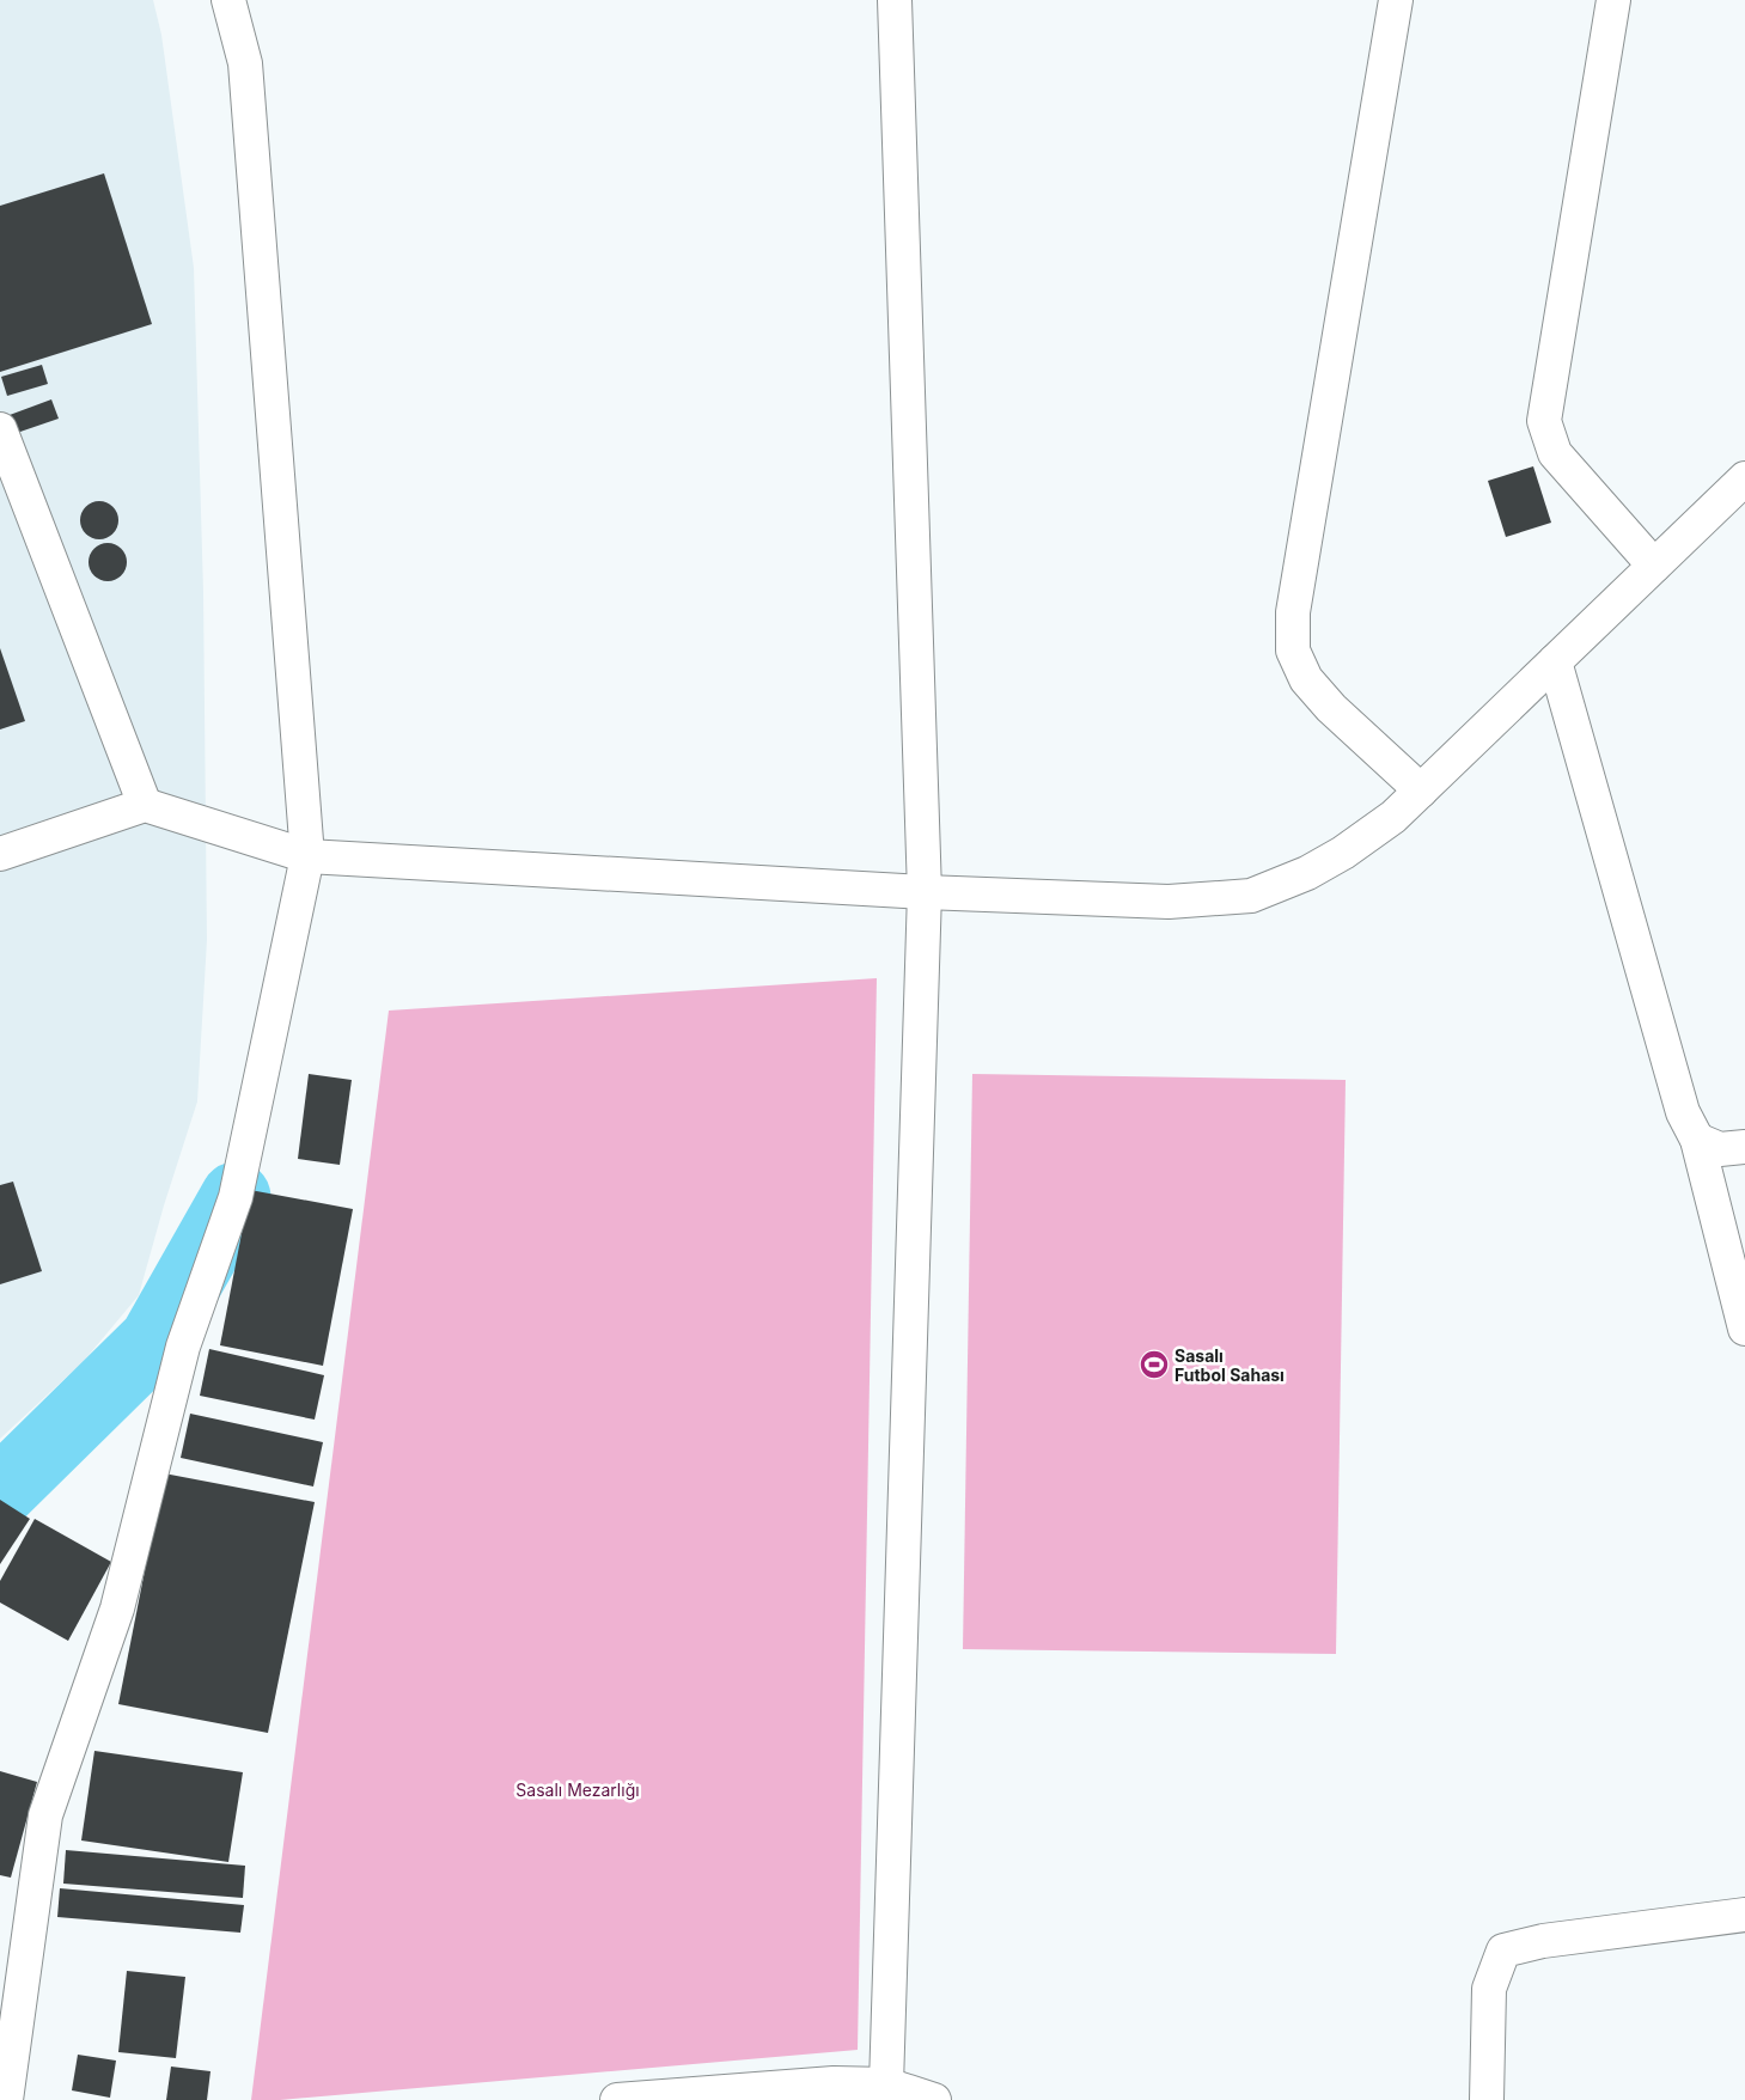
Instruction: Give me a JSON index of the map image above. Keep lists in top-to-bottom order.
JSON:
{
  "parks": ["Sasalı Mezarlığı"],
  "places": {
    "sports": ["Sasalı Futbol Sahası"]
  }
}
